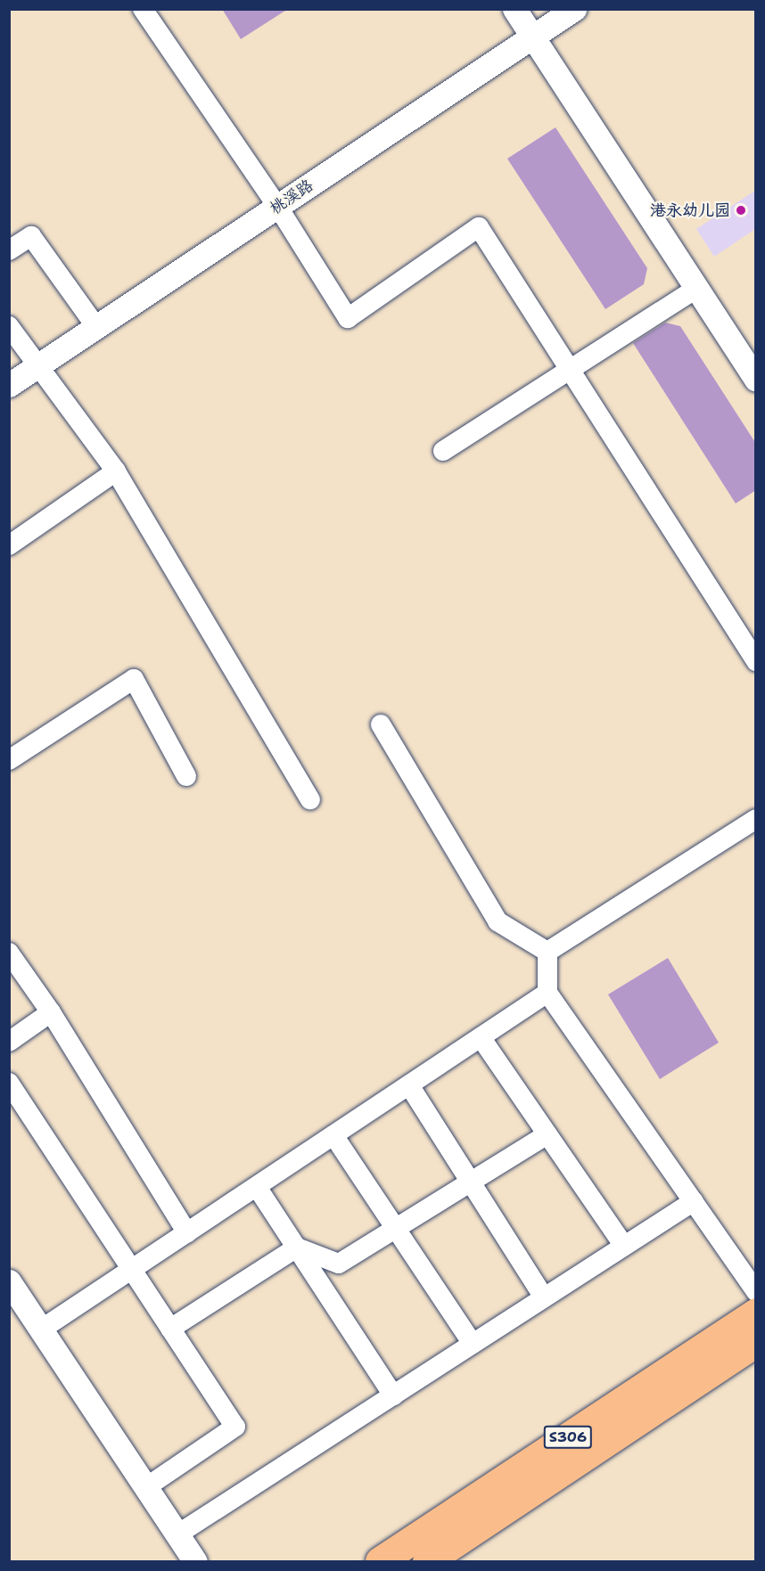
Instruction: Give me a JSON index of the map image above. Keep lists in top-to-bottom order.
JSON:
{
  "streets": {
    "main road": ["S306"],
    "street": ["桃溪路"]
  },
  "places": ["港永幼儿园"]
}
